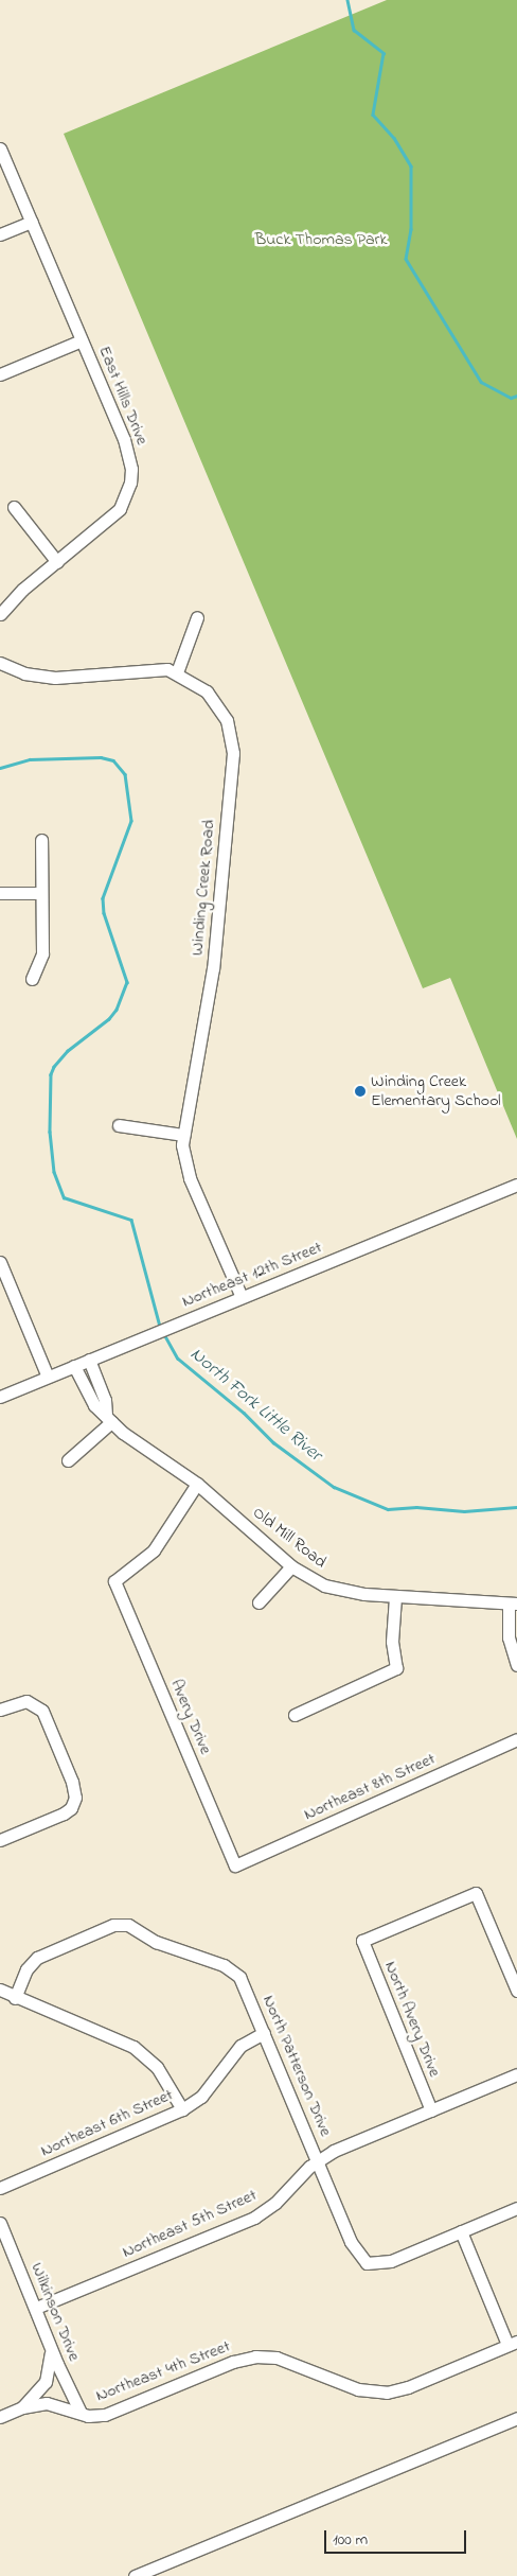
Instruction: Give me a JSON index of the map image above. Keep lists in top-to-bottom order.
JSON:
{
  "streets": {
    "street": [
      "East Hills Drive",
      "Winding Creek Road",
      "Northeast 12th Street",
      "Old Mill Road",
      "Avery Drive",
      "Northeast 8th Street",
      "North Avery Drive",
      "North Patterson Drive",
      "Northeast 6th Street",
      "Northeast 5th Street",
      "Wilkinson Drive",
      "Northeast 4th Street"
    ]
  },
  "crossings": [
    ["Winding Creek Road", "Northeast 12th Street"],
    ["Northeast 12th Street", "Old Mill Road"],
    ["Old Mill Road", "Avery Drive"],
    ["Avery Drive", "Northeast 8th Street"],
    ["North Avery Drive", "Northeast 5th Street"],
    ["North Patterson Drive", "Northeast 6th Street"],
    ["North Patterson Drive", "Northeast 5th Street"],
    ["Northeast 5th Street", "Wilkinson Drive"],
    ["Wilkinson Drive", "Northeast 4th Street"]
  ],
  "water": ["North Fork Little River"],
  "parks": ["Buck Thomas Park"],
  "places": ["Winding Creek Elementary School"],
  "scale_bar": "100 m"
}
